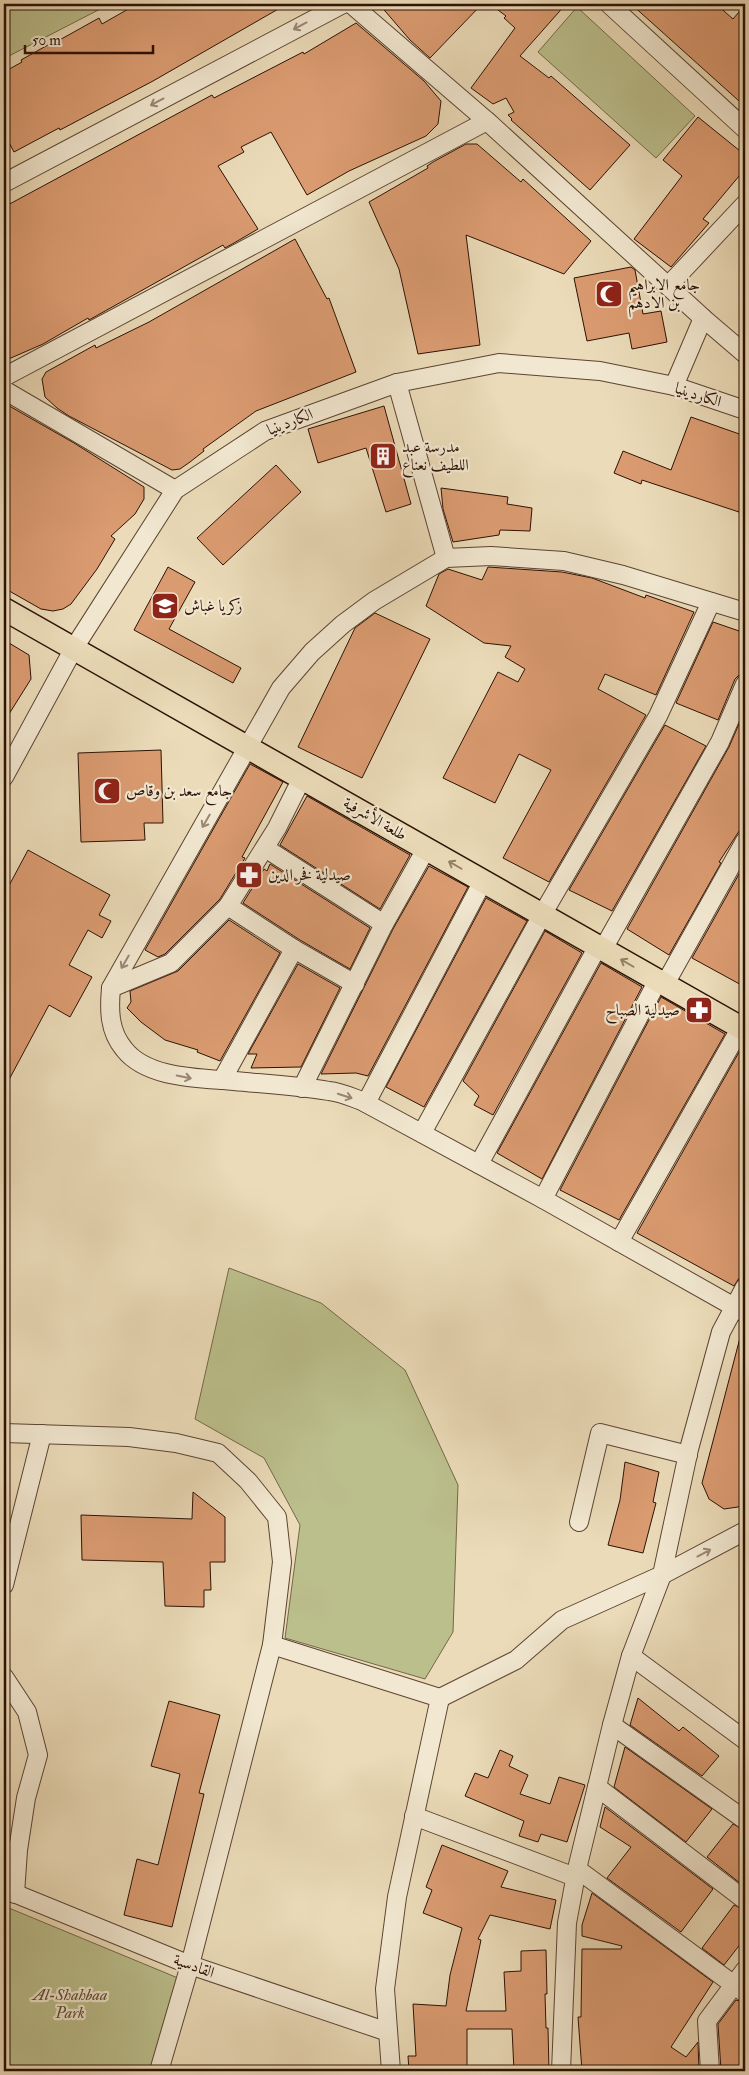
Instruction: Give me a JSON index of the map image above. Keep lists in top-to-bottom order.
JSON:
{
  "streets": {
    "main road": ["طلعة الأشرفية"],
    "street": ["الكاردينيا", "القادسية"]
  },
  "crossings": [
    ["الكاردينيا", "طلعة الأشرفية"]
  ],
  "parks": ["Al-Shahbaa Park"],
  "places": {
    "mosque": ["جامع الابراهيم بن الادهم", "جامع سعد بن وقاص"],
    "building": ["مدرسة عبد اللطيف نعناع"],
    "school or university": ["زكريا غباش"],
    "pharmacy": ["صيدلية فخر الدين", "صيدلية الصباح"]
  },
  "scale_bar": "50 m"
}
